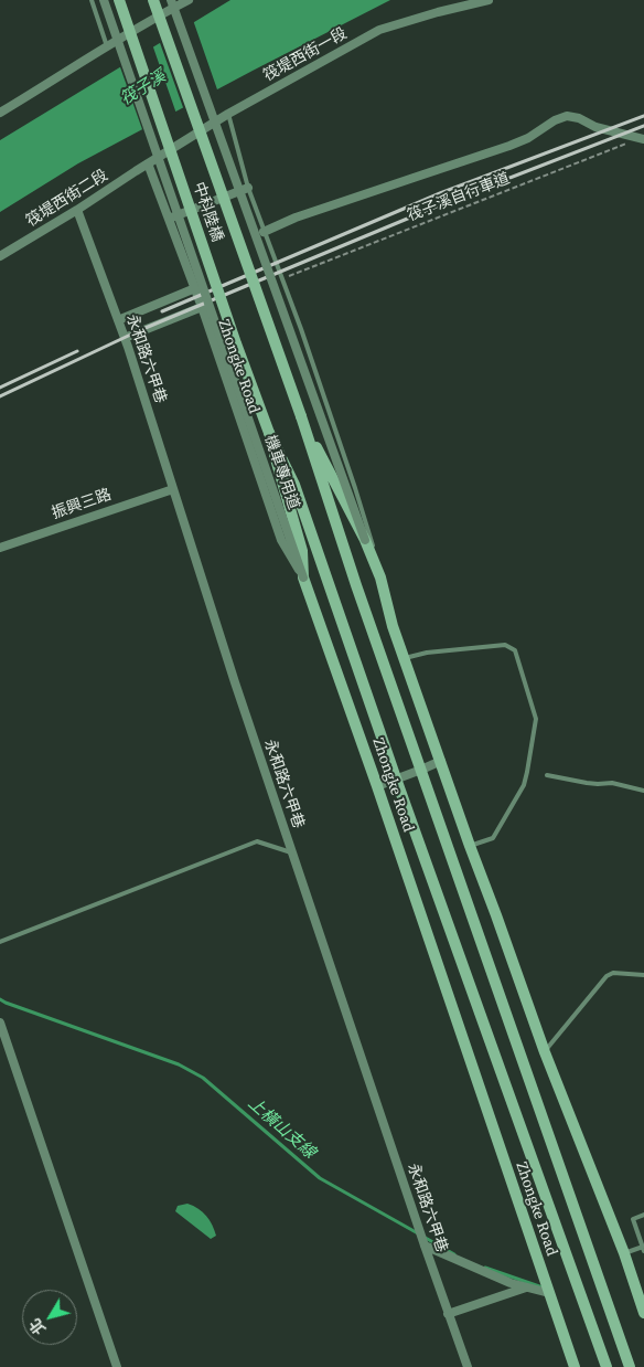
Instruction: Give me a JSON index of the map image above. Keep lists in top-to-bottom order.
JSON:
{
  "streets": {
    "street": [
      "筏堤西街一段",
      "筏堤西街二段",
      "中科陸橋",
      "永和路六甲巷",
      "Zhongke Road",
      "機車專用道",
      "振興三路"
    ],
    "path": ["筏子溪自行車道"]
  },
  "crossings": [
    ["筏堤西街一段", "筏堤西街二段"],
    ["筏堤西街一段", "Zhongke Road"],
    ["筏堤西街二段", "永和路六甲巷"],
    ["筏堤西街二段", "Zhongke Road"],
    ["中科陸橋", "Zhongke Road"],
    ["永和路六甲巷", "振興三路"],
    ["Zhongke Road", "機車專用道"]
  ],
  "water": ["筏子溪", "上橫山支線"],
  "north": "bottom left"
}
